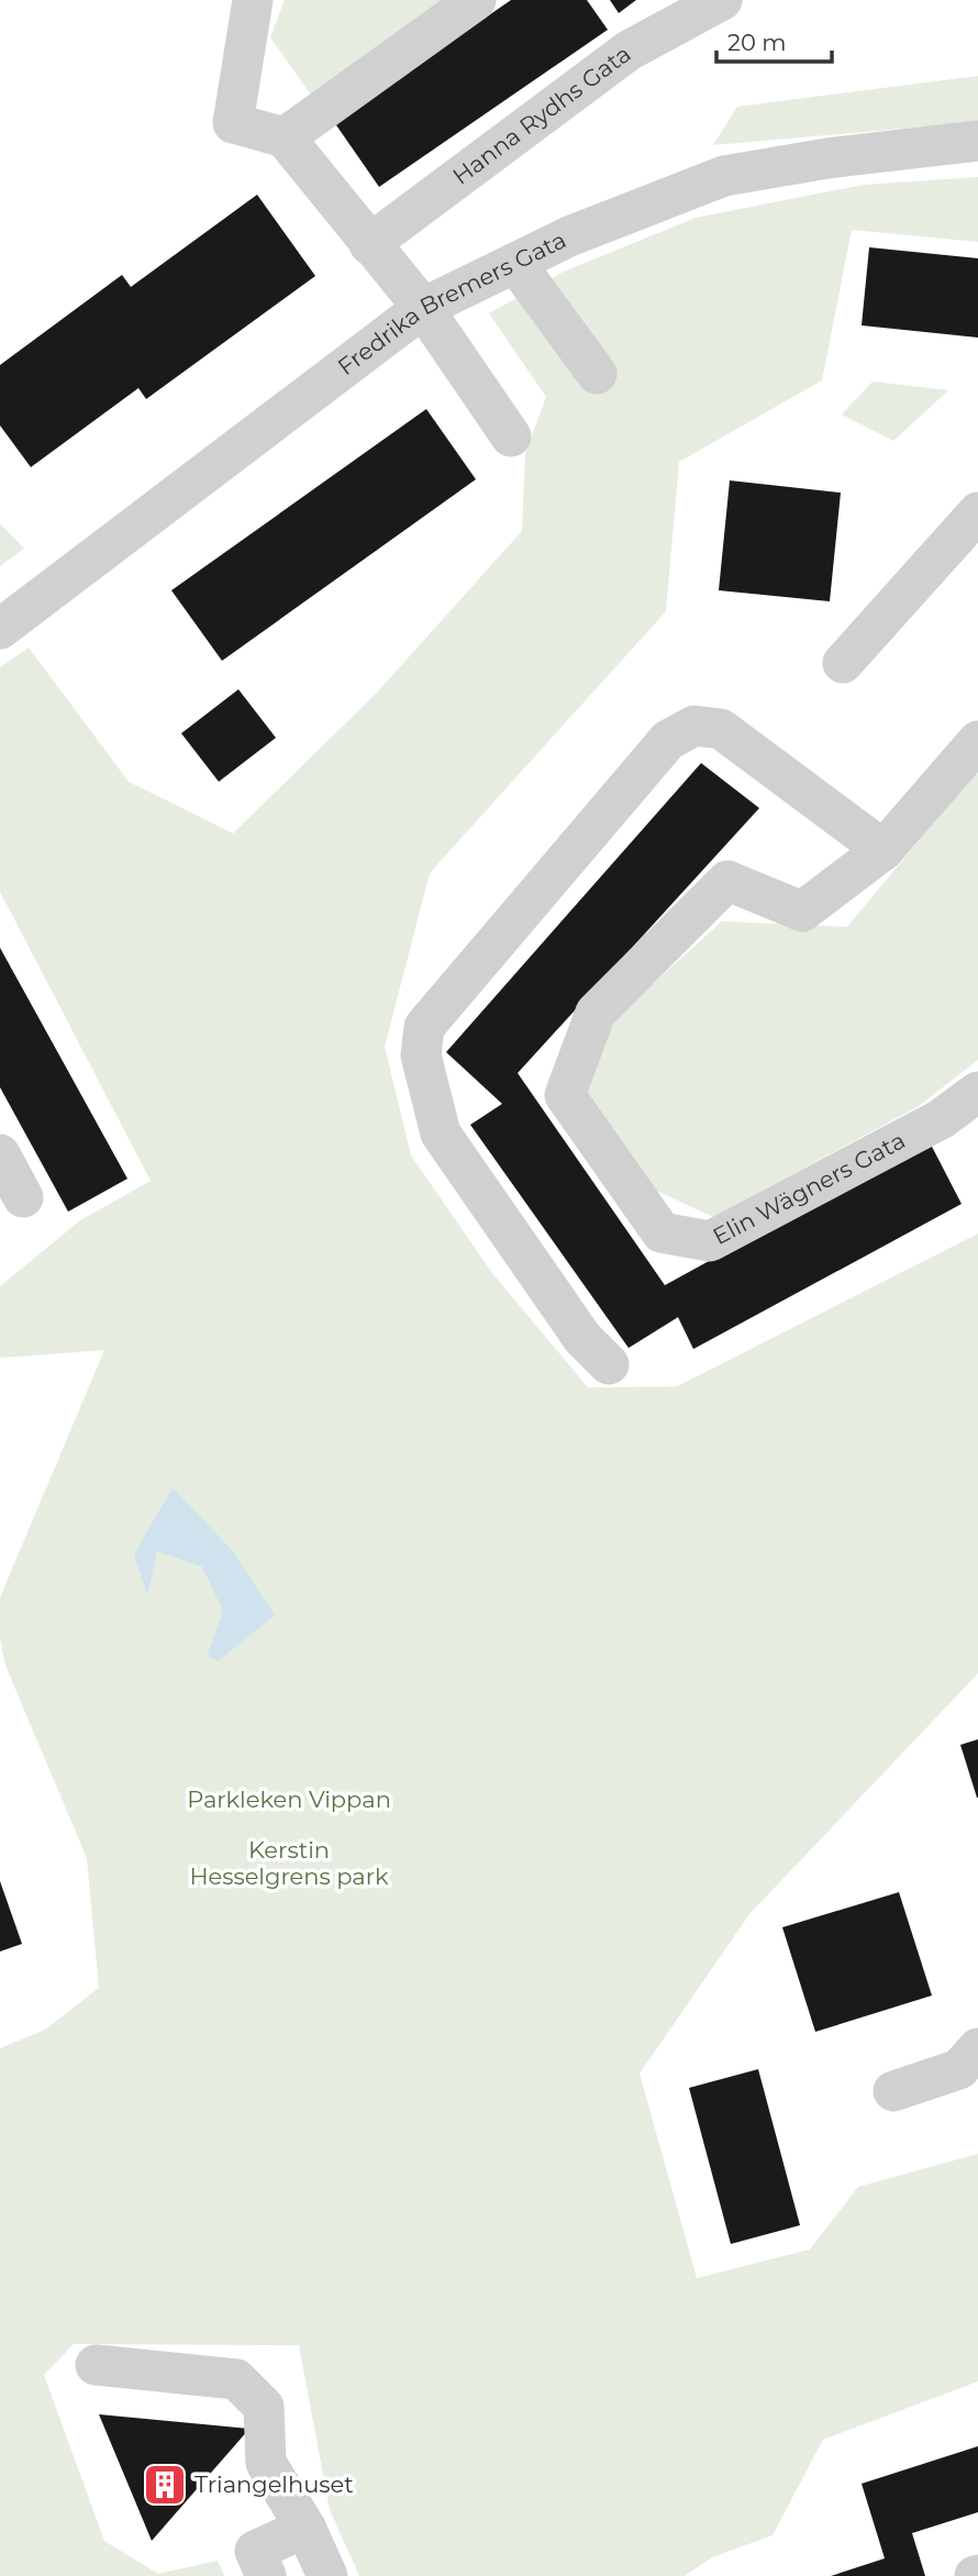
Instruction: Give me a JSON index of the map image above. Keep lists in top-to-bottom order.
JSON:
{
  "streets": {
    "street": ["Hanna Rydhs Gata", "Fredrika Bremers Gata", "Elin Wägners Gata"]
  },
  "parks": ["Parkleken Vippan", "Kerstin Hesselgrens park"],
  "places": {
    "building": ["Triangelhuset"]
  },
  "scale_bar": "20 m"
}
